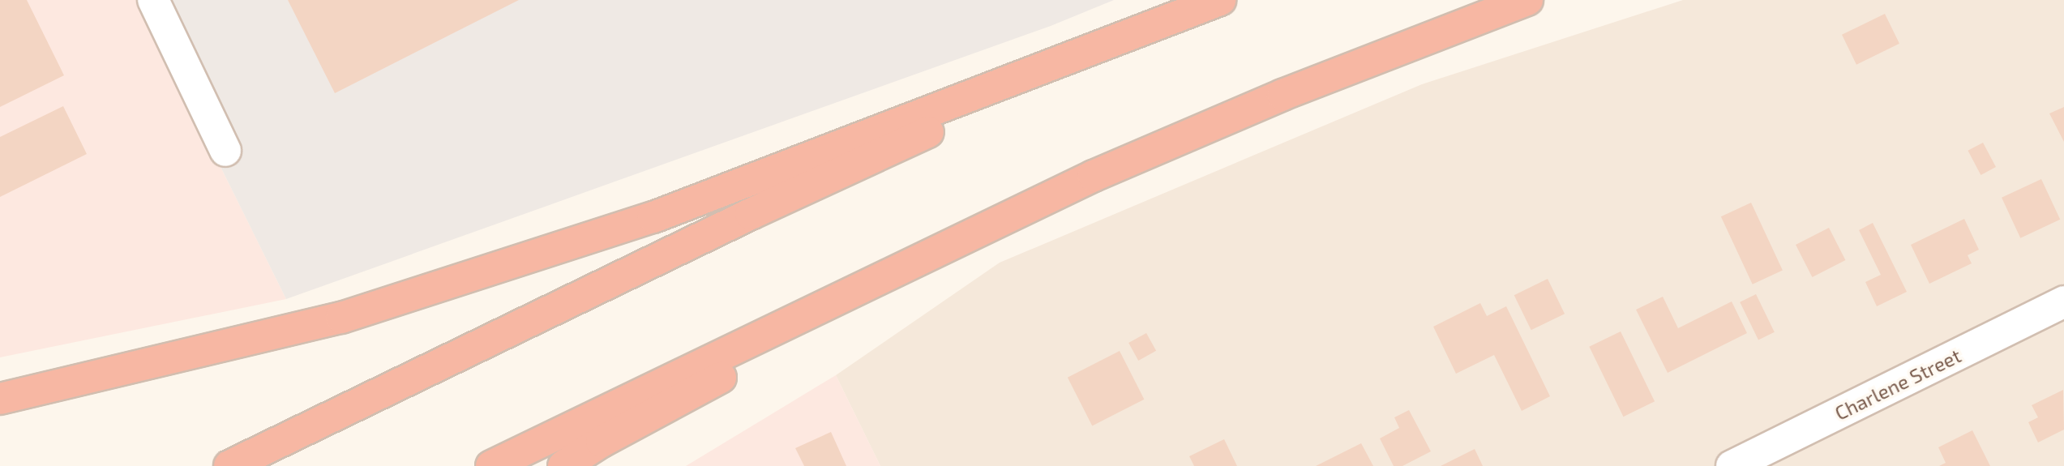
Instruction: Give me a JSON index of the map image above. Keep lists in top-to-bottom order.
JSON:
{
  "streets": {
    "street": ["Charlene Street"]
  }
}
